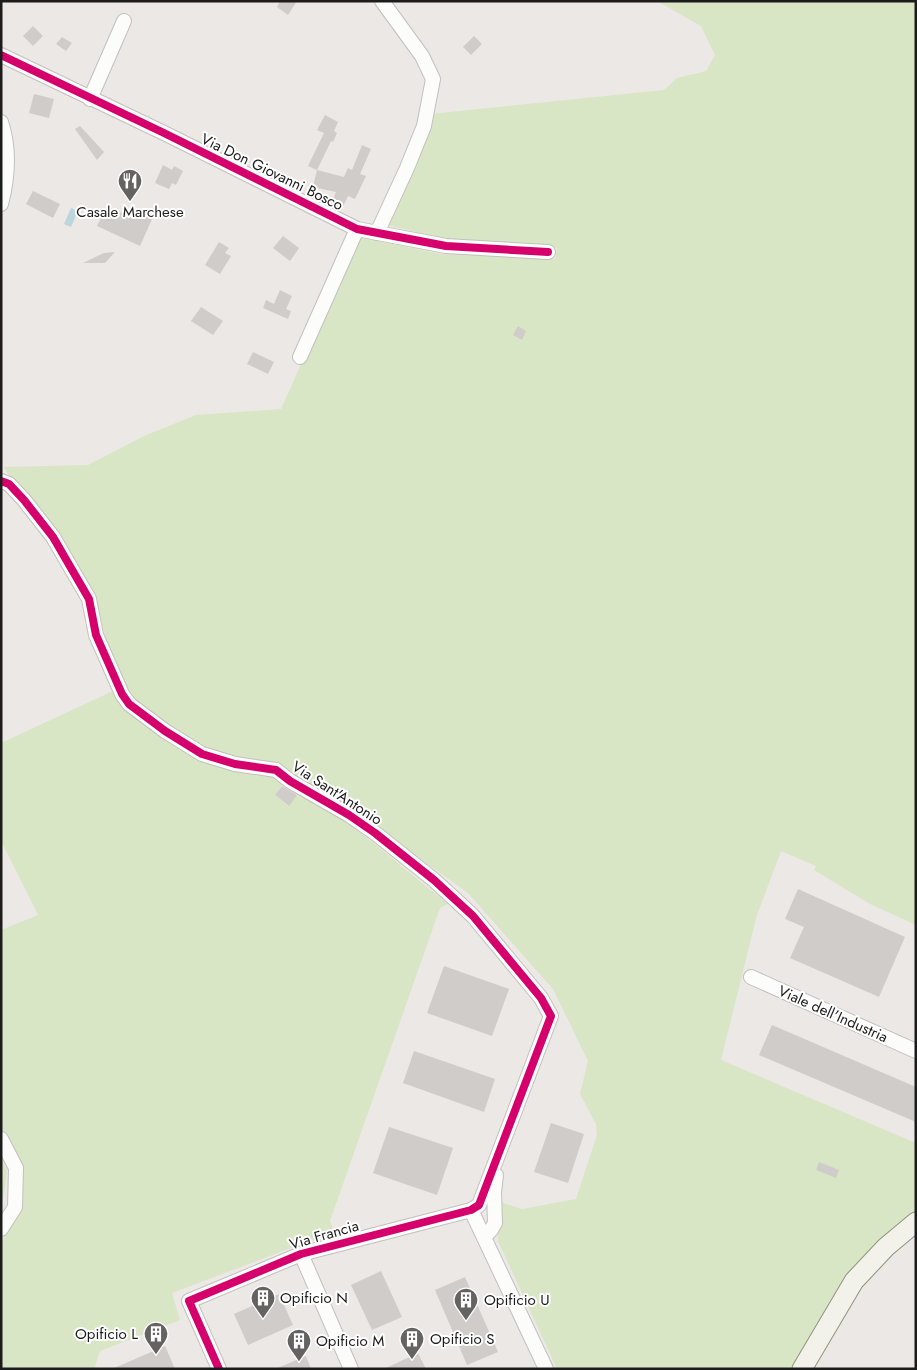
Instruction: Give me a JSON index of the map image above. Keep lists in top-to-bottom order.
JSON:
{
  "streets": {
    "street": [
      "Via Don Giovanni Bosco",
      "Via Sant'Antonio",
      "Viale dell'Industria",
      "Via Francia"
    ]
  },
  "places": {
    "restaurant": ["Casale Marchese"],
    "building": [
      "Opificio N",
      "Opificio U",
      "Opificio L",
      "Opificio S",
      "Opificio M"
    ]
  }
}
